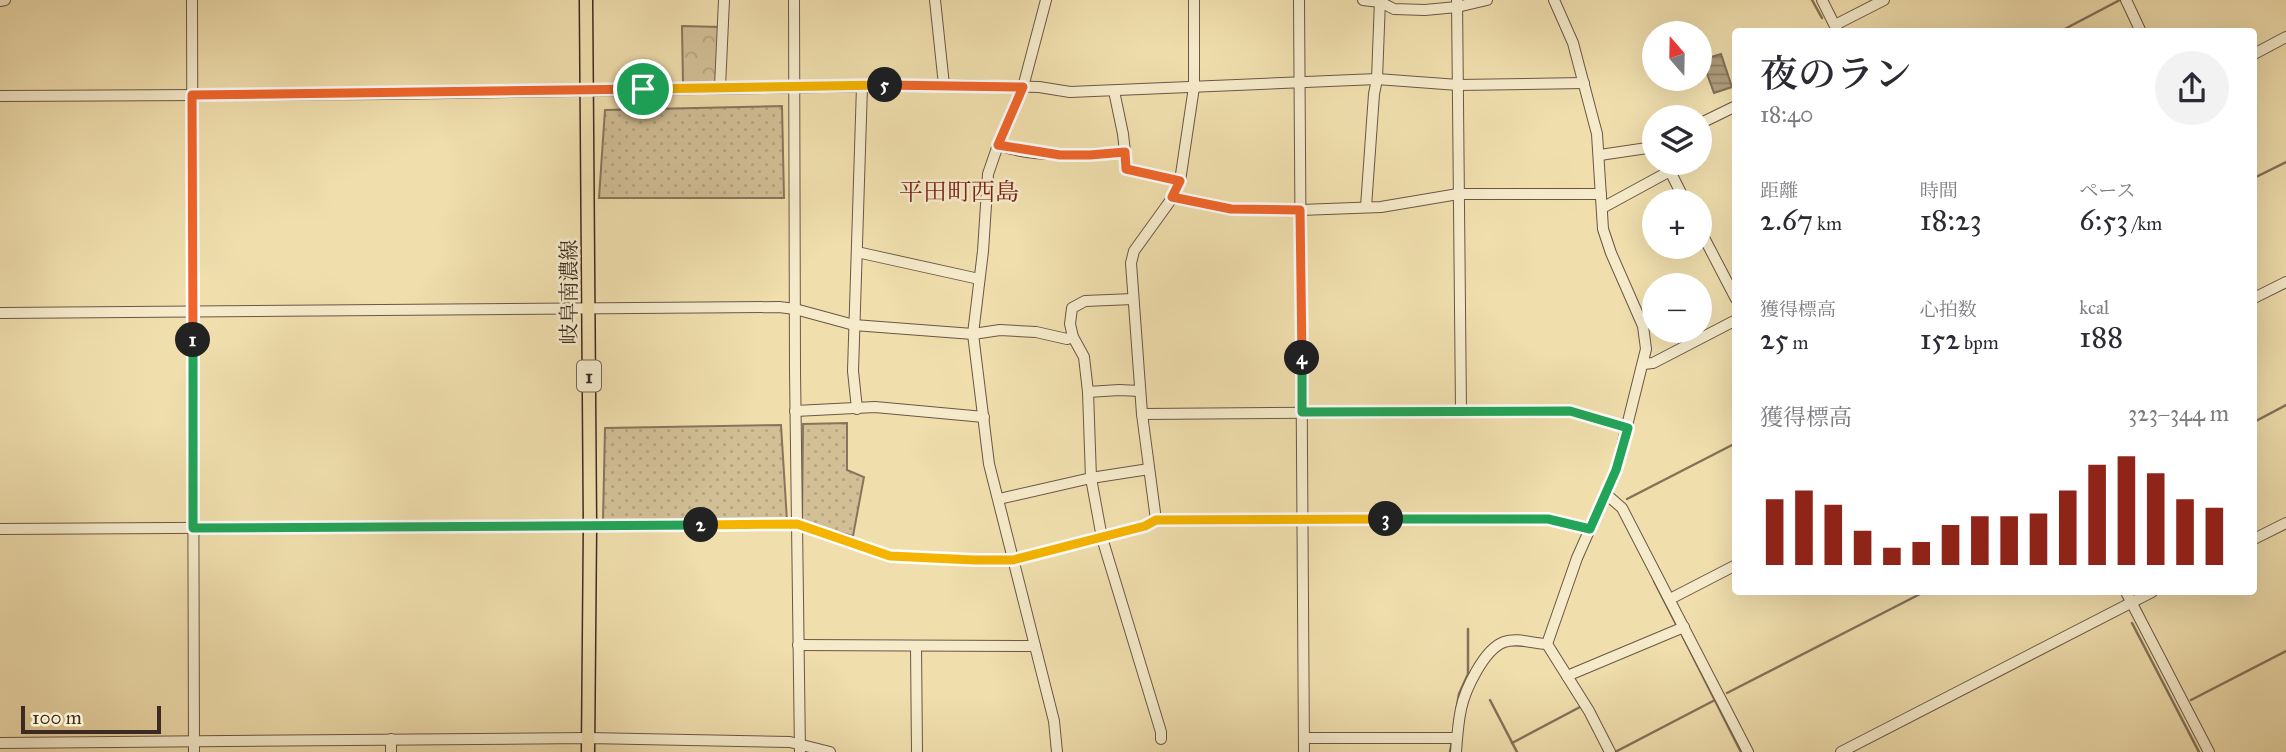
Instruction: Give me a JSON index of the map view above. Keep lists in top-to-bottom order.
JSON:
{
  "streets": {
    "main road": ["岐阜南濃線", "1"]
  },
  "districts": ["平田町西島"],
  "scale_bar": "100 m",
  "north": "top",
  "page": {
    "map_buttons": ["+", "−"],
    "heading": ["夜のラン", "18:40"],
    "pins": [
      "5",
      "1",
      "4",
      "3",
      "2"
    ],
    "stats": [
      ["距離", "2.67 km"],
      ["時間", "18:23"],
      ["ペース", "6:53 /km"],
      ["獲得標高", "25 m"],
      ["心拍数", "152 bpm"],
      ["kcal", "188"]
    ],
    "chart": ["獲得標高", "323–344 m"],
    "scale": "100 m"
  }
}
